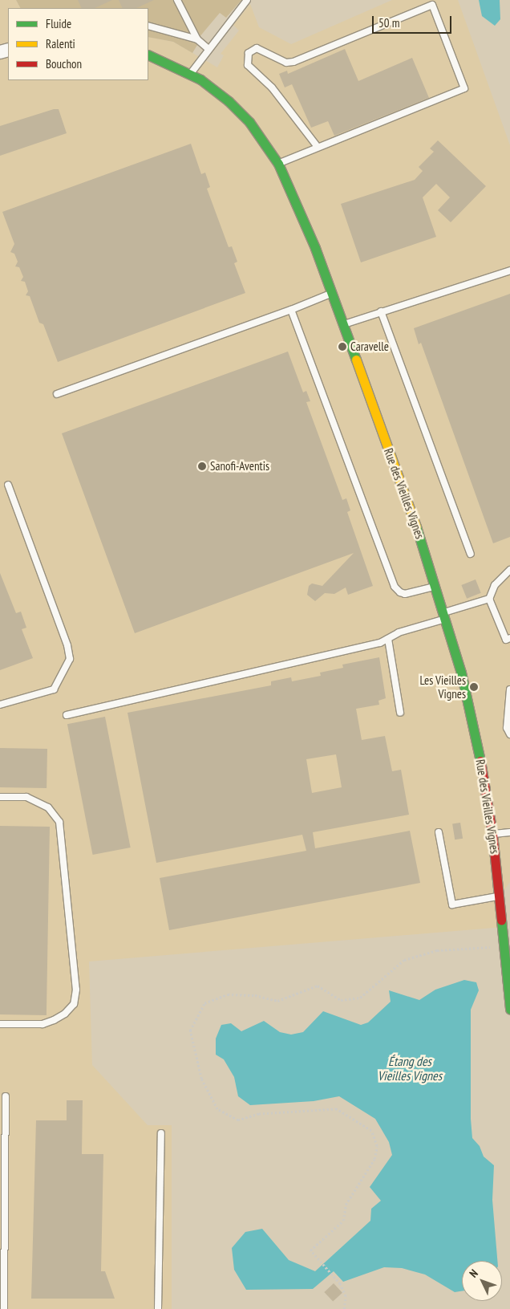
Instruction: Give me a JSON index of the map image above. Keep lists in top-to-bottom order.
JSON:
{
  "streets": {
    "street": ["Rue des Vieilles Vignes"]
  },
  "water": ["Étang des Vieilles Vignes"],
  "places": ["Caravelle", "Sanofi-Aventis", "Les Vieilles Vignes"],
  "legend": ["Fluide", "Ralenti", "Bouchon"],
  "scale_bar": "50 m",
  "north": "top left"
}
